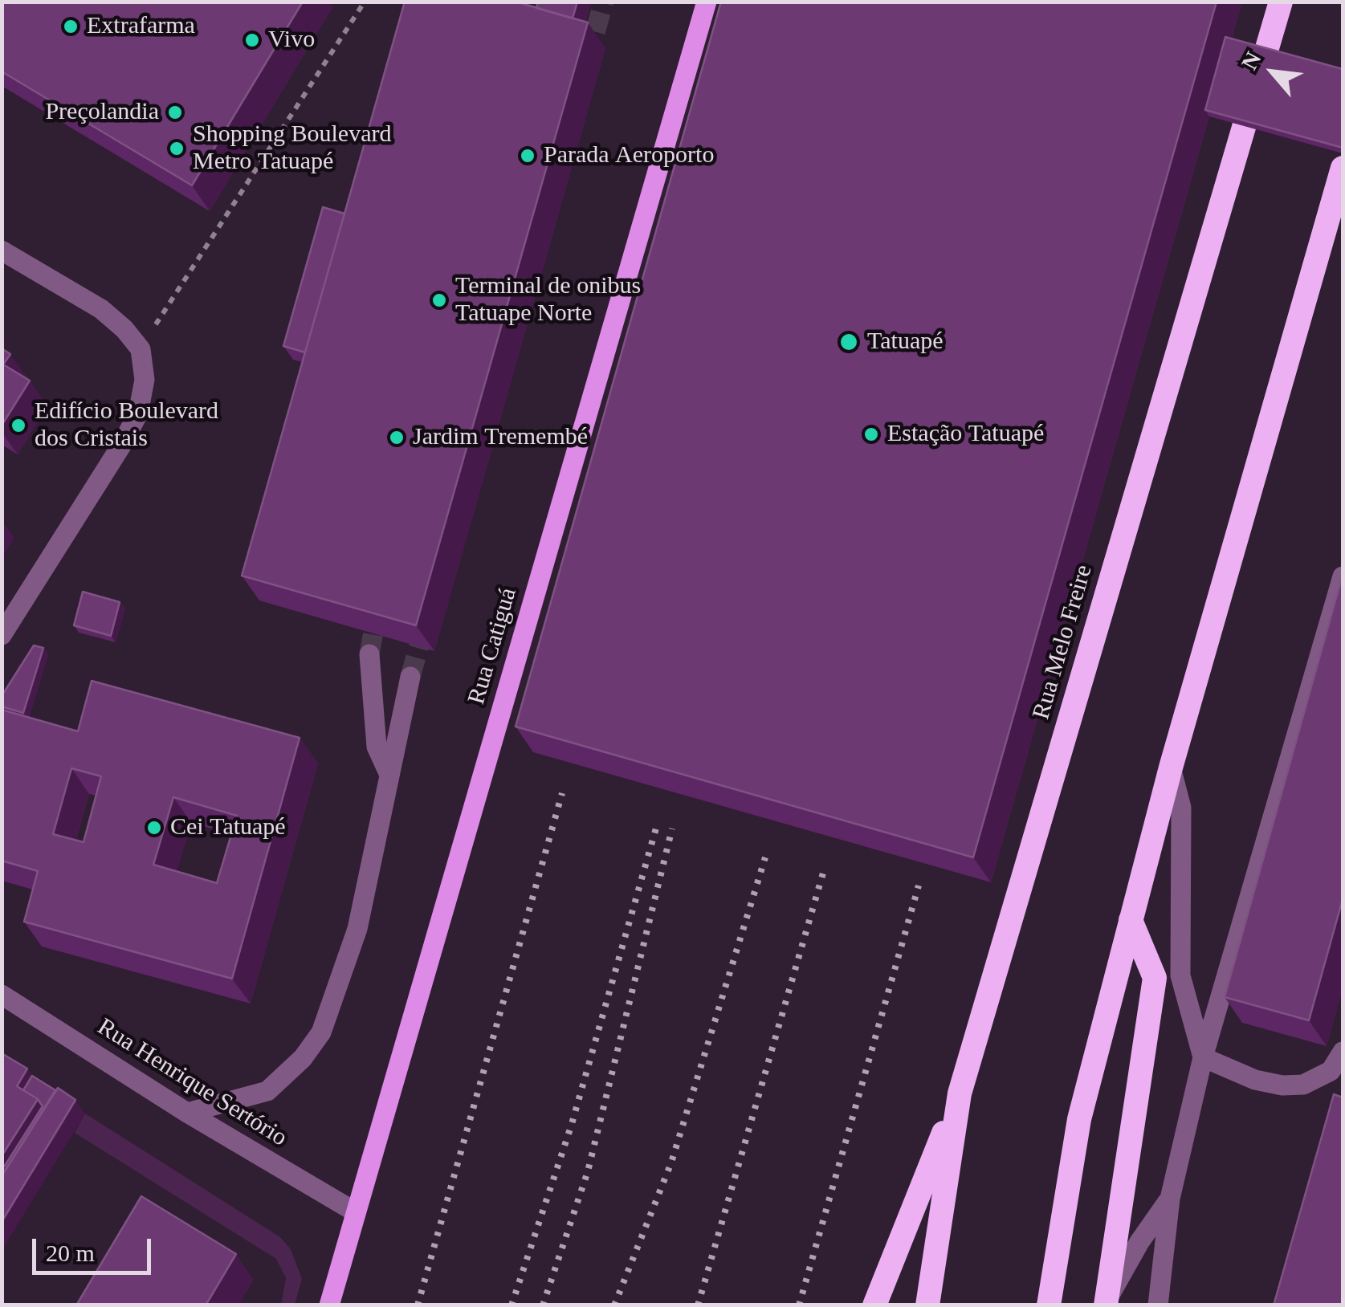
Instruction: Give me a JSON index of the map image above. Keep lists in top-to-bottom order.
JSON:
{
  "streets": {
    "highway": ["Rua Melo Freire"],
    "main road": ["Rua Catiguá"],
    "street": ["Rua Henrique Sertório"]
  },
  "crossings": [
    ["Rua Catiguá", "Rua Henrique Sertório"]
  ],
  "places": [
    "Extrafarma",
    "Vivo",
    "Preçolandia",
    "Shopping Boulevard Metro Tatuapé",
    "Parada Aeroporto",
    "Terminal de onibus Tatuape Norte",
    "Tatuapé",
    "Edifício Boulevard dos Cristais",
    "Estação Tatuapé",
    "Jardim Tremembé",
    "Cei Tatuapé"
  ],
  "scale_bar": "20 m",
  "north": "top left"
}
